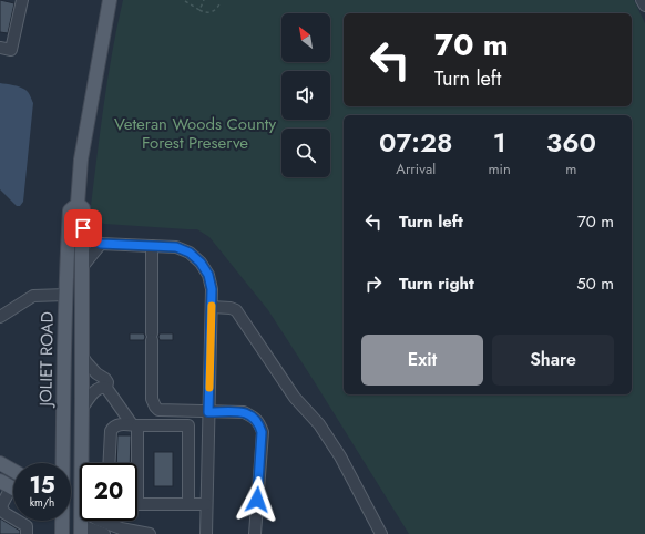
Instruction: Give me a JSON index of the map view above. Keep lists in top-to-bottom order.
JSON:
{
  "streets": {
    "main road": ["JOLIET ROAD"]
  },
  "parks": ["Veteran Woods County Forest Preserve"],
  "north": "top left",
  "page": {
    "turn": ["70 m", "Turn left"],
    "eta": [
      "07:28",
      "Arrival",
      "1",
      "min",
      "360",
      "m"
    ],
    "list": [
      {
        "name": "Turn left",
        "value": "70 m"
      },
      {
        "name": "Turn right",
        "value": "50 m"
      }
    ],
    "buttons": ["Exit", "Share"],
    "speed": "15 km/h",
    "limit": "20"
  }
}
